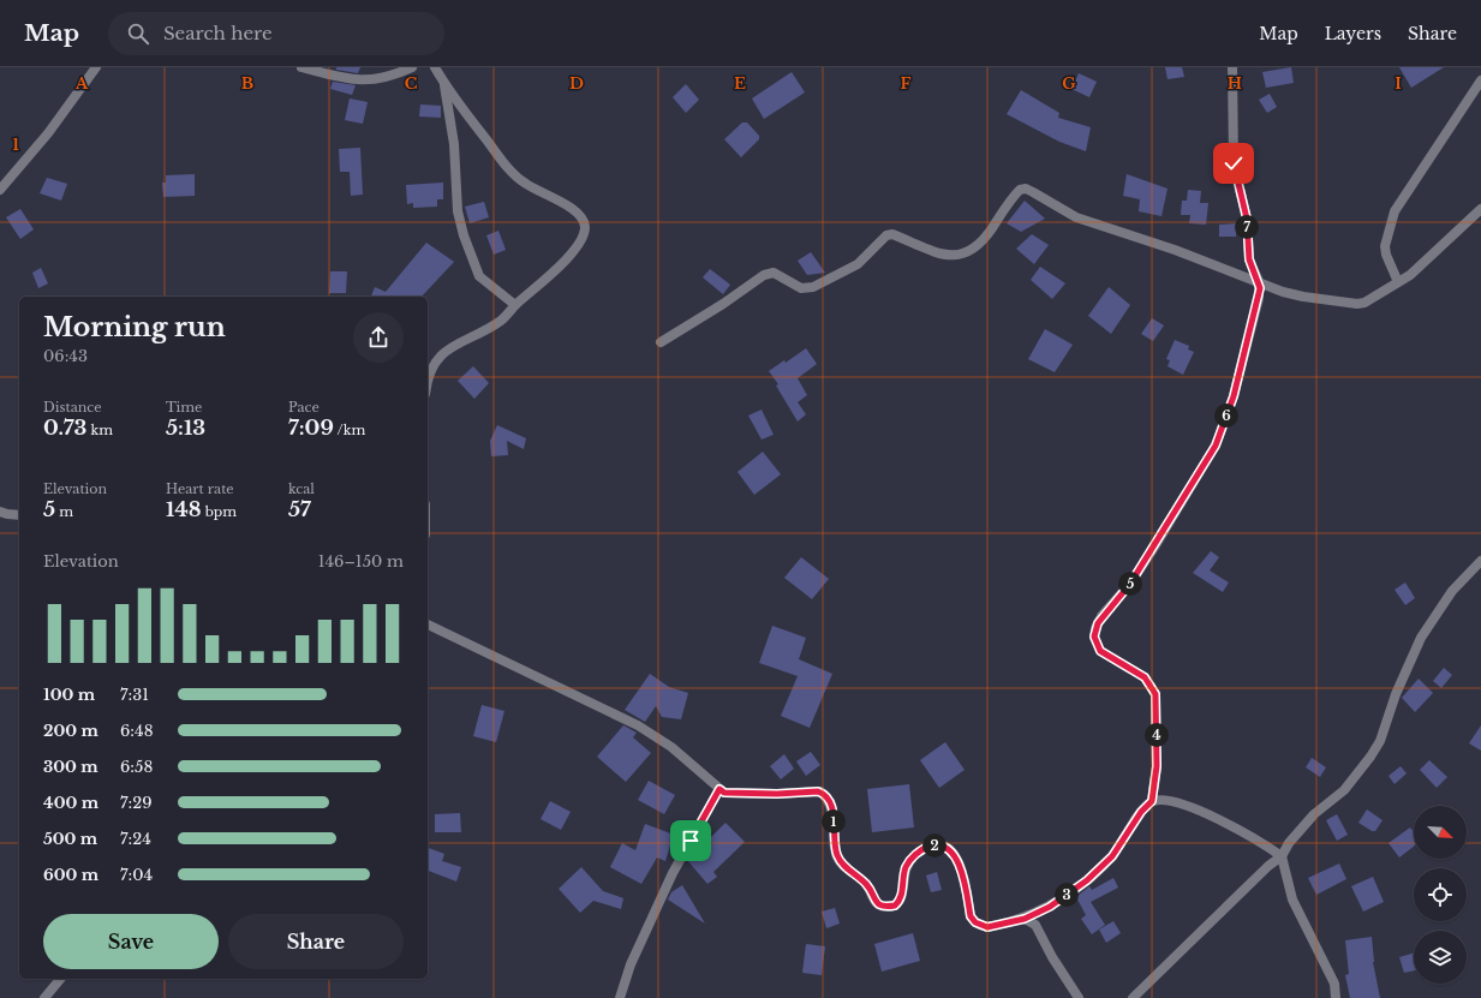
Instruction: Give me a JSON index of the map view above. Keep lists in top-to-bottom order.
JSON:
{
  "north": "bottom right",
  "page": {
    "header": "Map",
    "search": "Search here",
    "nav": ["Map", "Layers", "Share"],
    "pins": [
      "7",
      "6",
      "5",
      "4",
      "1",
      "2",
      "3"
    ],
    "heading": ["Morning run", "06:43"],
    "stats": [
      ["Distance", "0.73 km"],
      ["Time", "5:13"],
      ["Pace", "7:09 /km"],
      ["Elevation", "5 m"],
      ["Heart rate", "148 bpm"],
      ["kcal", "57"]
    ],
    "chart": ["Elevation", "146–150 m"],
    "list": [
      {
        "name": "100 m",
        "note": "7:31"
      },
      {
        "name": "200 m",
        "note": "6:48"
      },
      {
        "name": "300 m",
        "note": "6:58"
      },
      {
        "name": "400 m",
        "note": "7:29"
      },
      {
        "name": "500 m",
        "note": "7:24"
      },
      {
        "name": "600 m",
        "note": "7:04"
      }
    ],
    "buttons": ["Save", "Share"]
  },
  "grid": {
    "columns": [
      "A",
      "B",
      "C",
      "D",
      "E",
      "F",
      "G",
      "H",
      "I"
    ],
    "rows": ["1"]
  }
}
